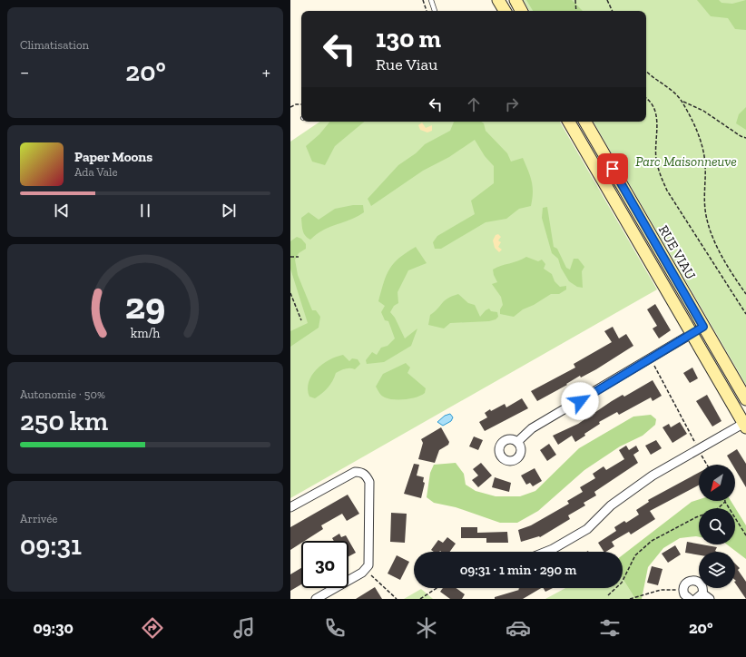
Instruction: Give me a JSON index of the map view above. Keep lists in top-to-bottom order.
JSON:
{
  "streets": {
    "main road": ["RUE VIAU"]
  },
  "parks": ["Parc Maisonneuve"],
  "north": "bottom left",
  "page": {
    "tile": [
      "Climatisation",
      ["Autonomie · 50%", "250 km"],
      ["Arrivée", "09:31"]
    ],
    "turn": ["130 m", "Rue Viau"],
    "heat": ["−", "20°", "+"],
    "song": ["Paper Moons", "Ada Vale"],
    "limit": "30",
    "trip": "09:31 · 1 min · 290 m",
    "tabs": ["09:30", "20°"],
    "gauge": ["29", "km/h"]
  }
}
